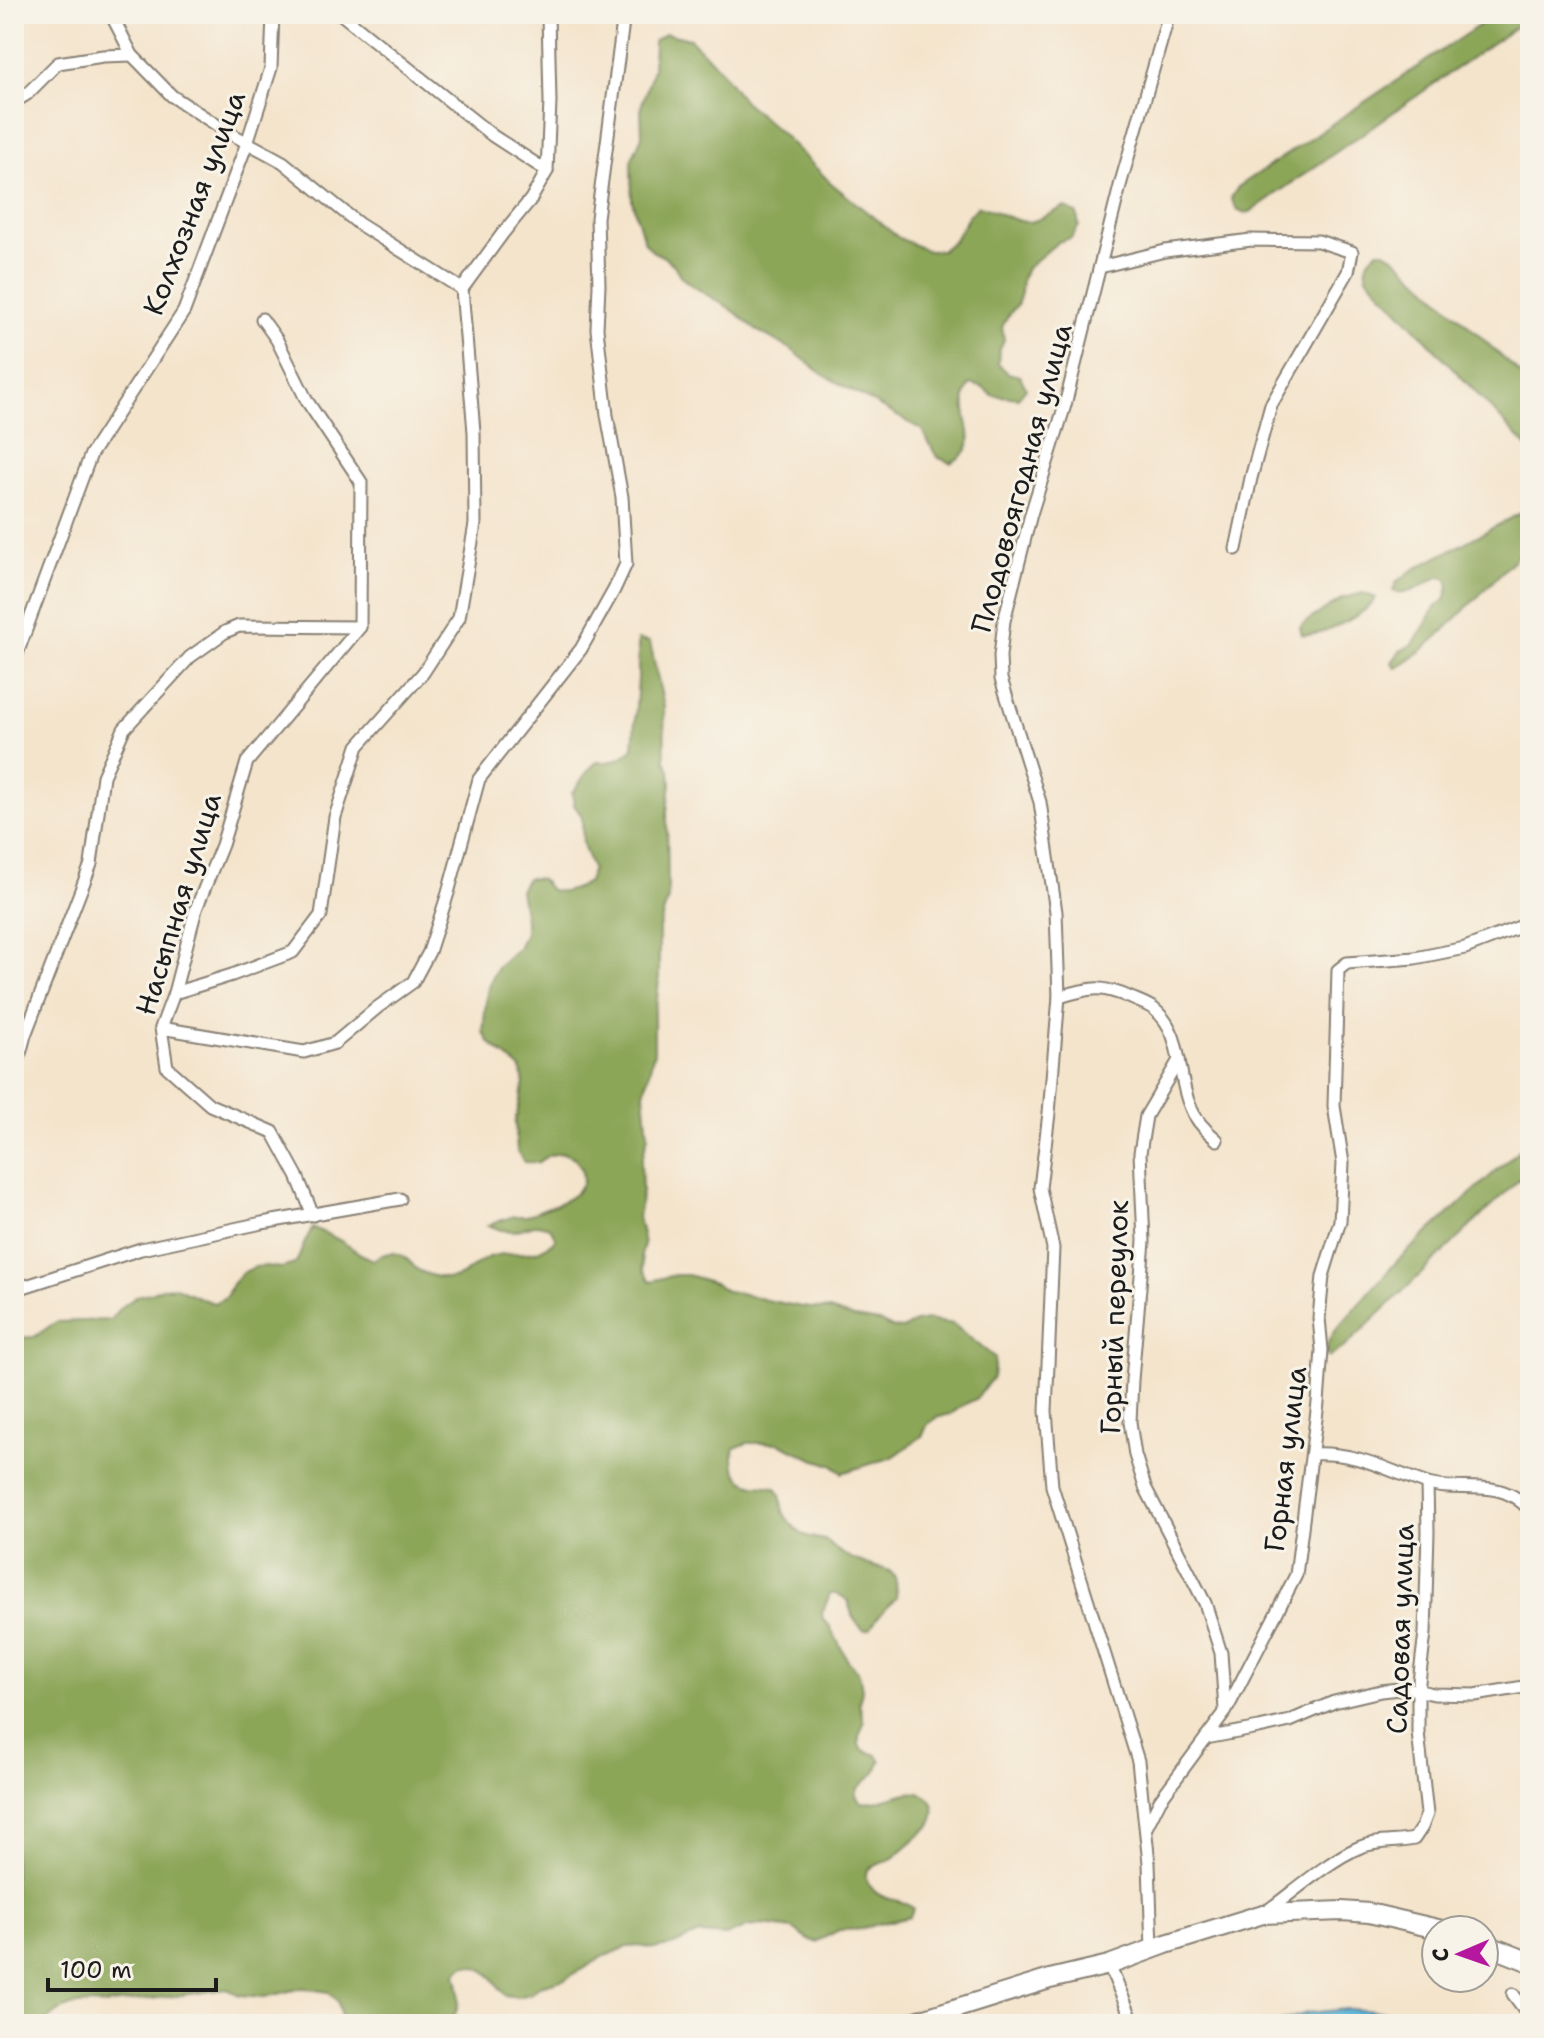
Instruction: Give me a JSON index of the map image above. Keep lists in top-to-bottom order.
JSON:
{
  "streets": {
    "street": [
      "Колхозная улица",
      "Плодовоягодная улица",
      "Насыпная улица",
      "Горный переулок",
      "Горная улица",
      "Садовая улица"
    ]
  },
  "crossings": [
    ["Плодовоягодная улица", "Горная улица"],
    ["Горный переулок", "Горная улица"]
  ],
  "scale_bar": "100 m",
  "north": "left"
}
